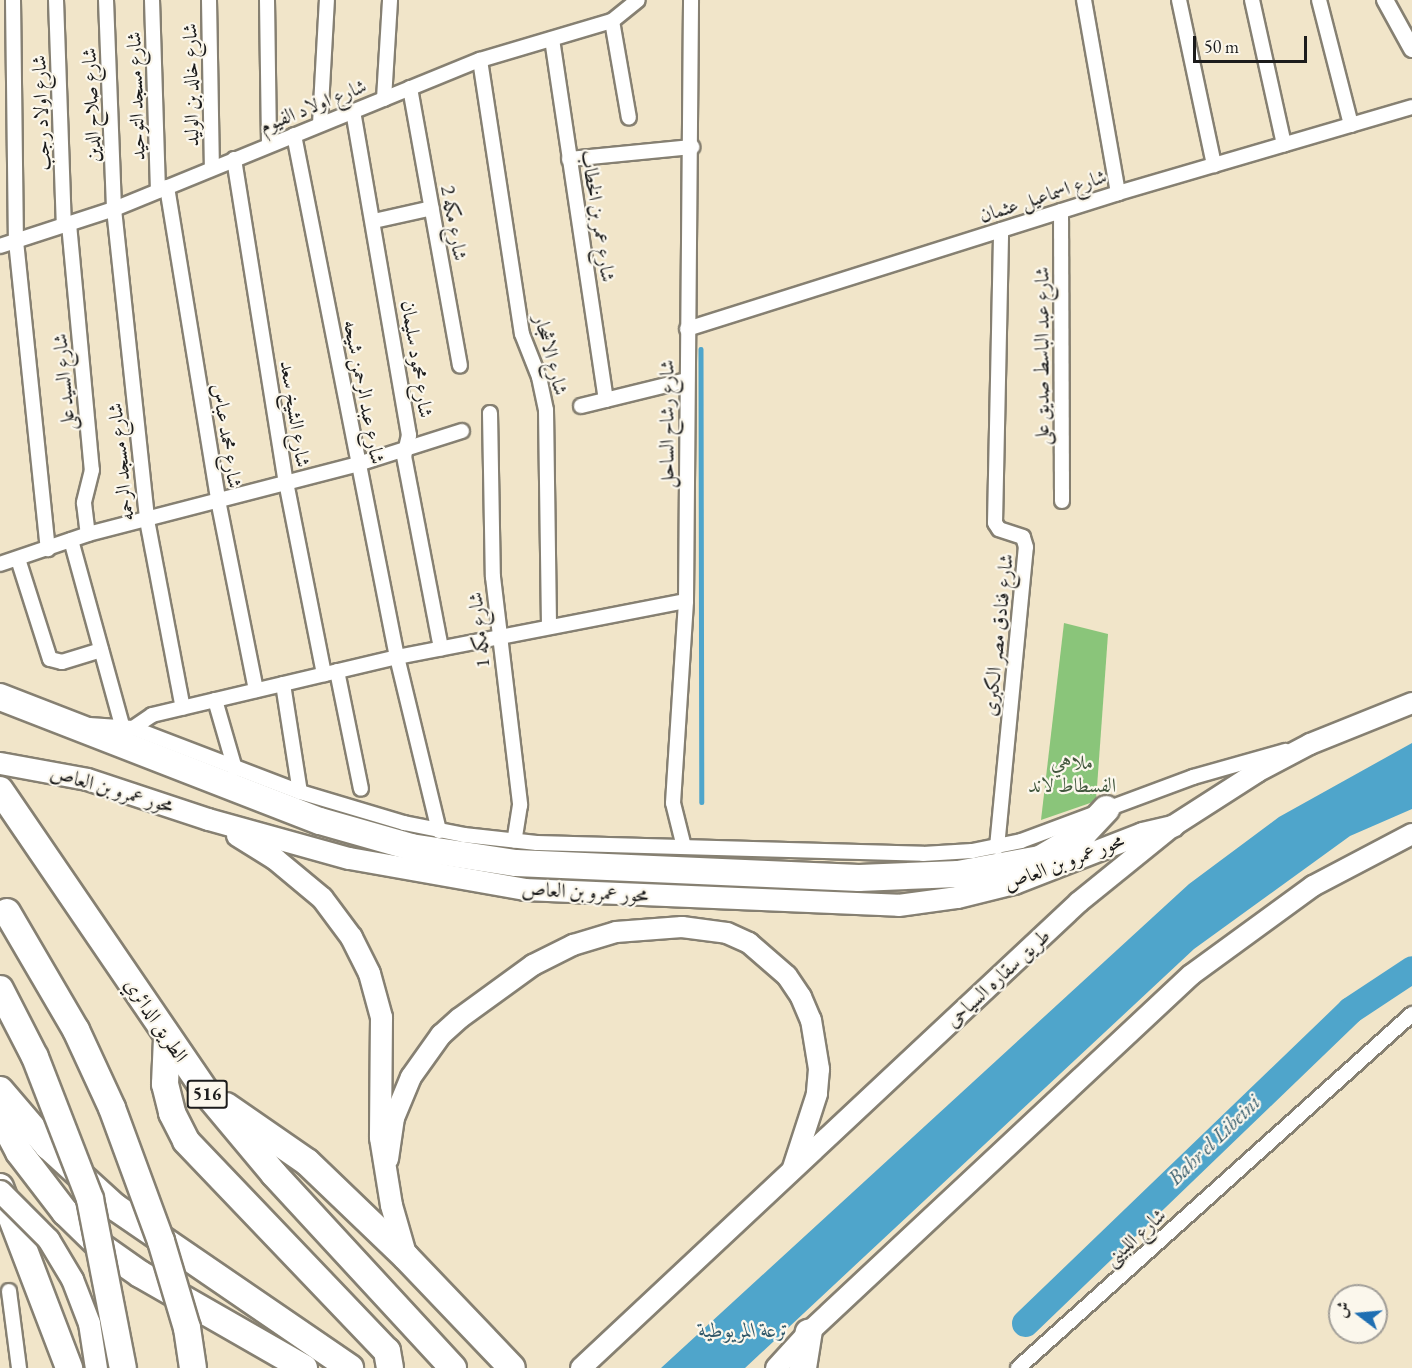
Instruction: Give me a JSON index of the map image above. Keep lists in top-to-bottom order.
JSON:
{
  "streets": {
    "highway": ["الطريق الدائري", "516"],
    "main road": ["محور عمرو بن العاص", "طريق سقاره السياحى"],
    "street": [
      "شارع خالد بن الوليد",
      "شارع مسجد التوحيد",
      "شارع صلاح الدين",
      "شارع اولاد الفيوم",
      "شارع اولاد رجب",
      "شارع اسماعيل عثمان",
      "شارع عمر بن الخطاب",
      "شارع مكه 2",
      "شارع الاشجار",
      "شارع عبد الباسط صديق على",
      "شارع محمود سليمان",
      "شارع السيد على",
      "شارع عبد الرحمن شيحه",
      "شارع الشيخ سعد",
      "شارع رشاح الساحل",
      "شارع محمد عباس",
      "شارع مسجد الرحمه",
      "شارع مكه 1",
      "شارع فنادق مصر الكبرى",
      "شارع اللبينى"
    ]
  },
  "crossings": [
    ["شارع خالد بن الوليد", "شارع اولاد الفيوم"],
    ["شارع مسجد التوحيد", "شارع اولاد الفيوم"],
    ["شارع مسجد التوحيد", "شارع محمد عباس"],
    ["شارع صلاح الدين", "شارع اولاد الفيوم"],
    ["شارع صلاح الدين", "شارع مسجد الرحمه"],
    ["شارع اولاد الفيوم", "شارع اولاد رجب"],
    ["شارع اولاد الفيوم", "شارع عمر بن الخطاب"],
    ["شارع اولاد الفيوم", "شارع مكه 2"],
    ["شارع اولاد الفيوم", "شارع الاشجار"],
    ["شارع اولاد الفيوم", "شارع محمود سليمان"],
    ["شارع اولاد الفيوم", "شارع السيد على"],
    ["شارع اولاد الفيوم", "شارع عبد الرحمن شيحه"],
    ["شارع اولاد الفيوم", "شارع الشيخ سعد"],
    ["شارع اولاد الفيوم", "شارع محمد عباس"],
    ["شارع اولاد الفيوم", "شارع مسجد الرحمه"],
    ["شارع اولاد رجب", "شارع السيد على"],
    ["شارع اسماعيل عثمان", "شارع عبد الباسط صديق على"],
    ["شارع اسماعيل عثمان", "شارع رشاح الساحل"],
    ["شارع اسماعيل عثمان", "شارع فنادق مصر الكبرى"],
    ["محور عمرو بن العاص", "طريق سقاره السياحى"]
  ],
  "water": ["Bahr el Libeini", "ترعة المريوطية"],
  "parks": ["ملاهي الفسطاط لاند"],
  "scale_bar": "50 m",
  "north": "left"
}
